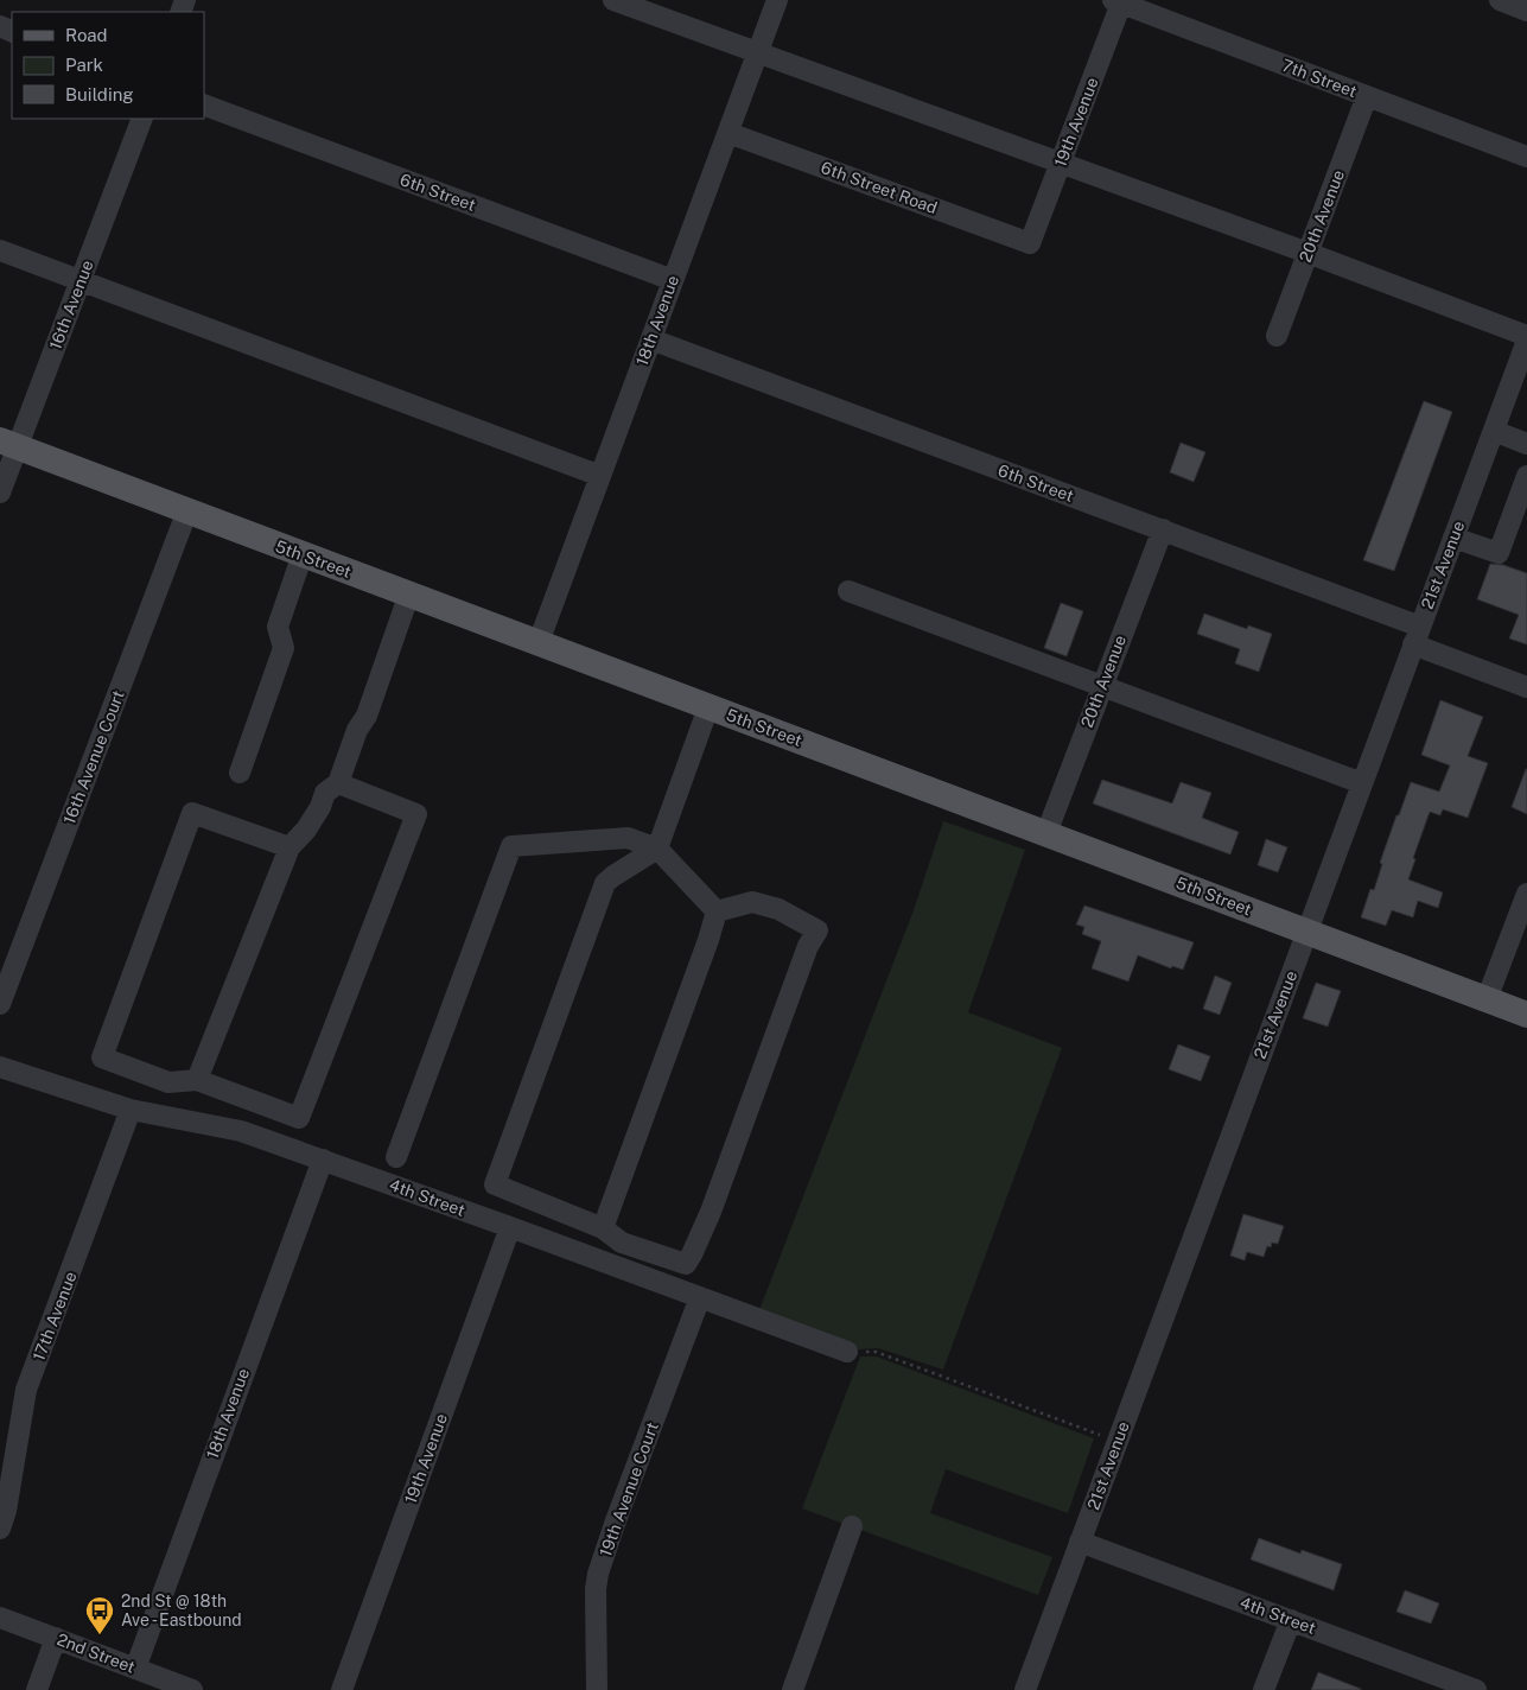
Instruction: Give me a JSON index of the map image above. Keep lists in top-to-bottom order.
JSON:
{
  "streets": {
    "main road": ["5th Street"],
    "street": [
      "7th Street",
      "19th Avenue",
      "6th Street Road",
      "6th Street",
      "20th Avenue",
      "16th Avenue",
      "18th Avenue",
      "21st Avenue",
      "16th Avenue Court",
      "4th Street",
      "17th Avenue",
      "19th Avenue Court",
      "2nd Street"
    ]
  },
  "crossings": [
    ["7th Street", "19th Avenue"],
    ["7th Street", "20th Avenue"],
    ["19th Avenue", "6th Street Road"],
    ["19th Avenue", "4th Street"],
    ["6th Street Road", "18th Avenue"],
    ["6th Street", "20th Avenue"],
    ["6th Street", "18th Avenue"],
    ["6th Street", "21st Avenue"],
    ["20th Avenue", "5th Street"],
    ["16th Avenue", "5th Street"],
    ["18th Avenue", "5th Street"],
    ["18th Avenue", "4th Street"],
    ["18th Avenue", "2nd Street"],
    ["5th Street", "21st Avenue"],
    ["5th Street", "16th Avenue Court"],
    ["21st Avenue", "4th Street"],
    ["4th Street", "17th Avenue"],
    ["4th Street", "19th Avenue Court"]
  ],
  "places": {
    "bus stop": ["2nd St @ 18th Ave - Eastbound"]
  },
  "legend": ["Road", "Park", "Building"]
}
